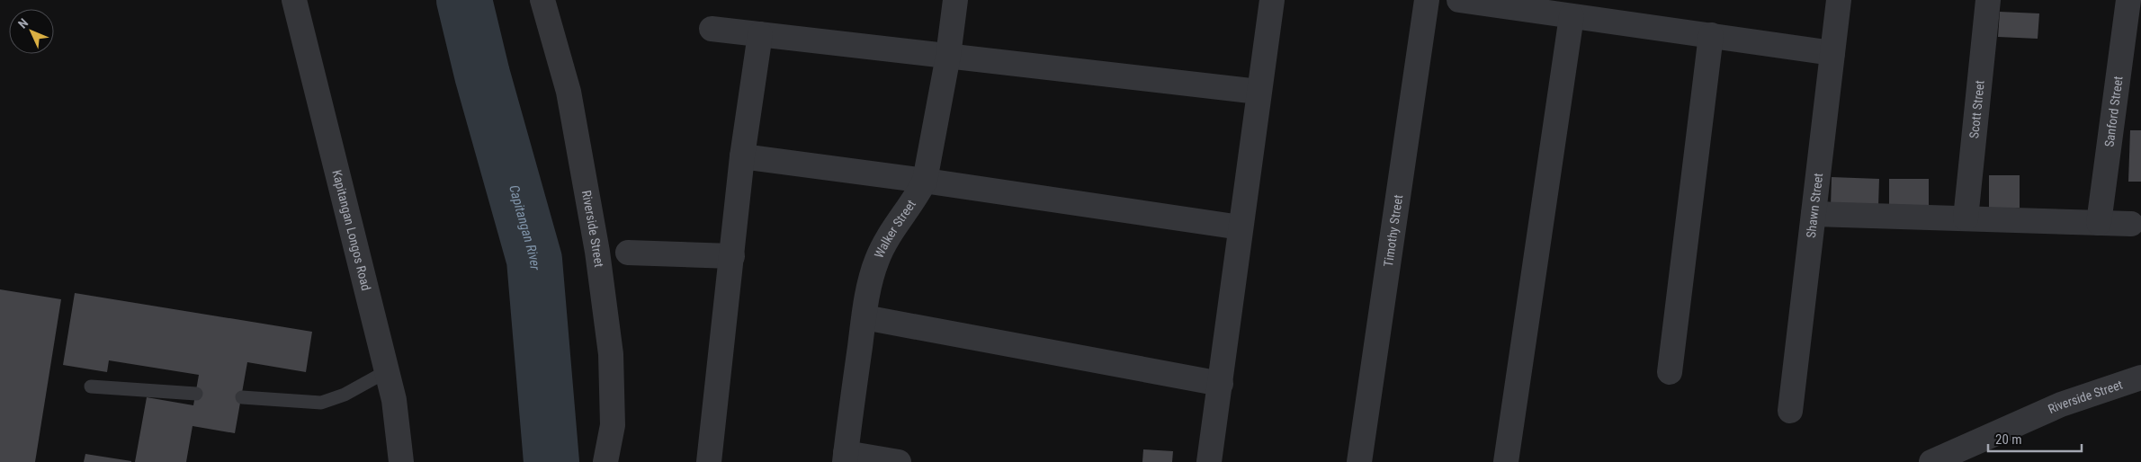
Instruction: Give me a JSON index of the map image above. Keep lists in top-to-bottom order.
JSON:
{
  "streets": {
    "street": [
      "Scott Street",
      "Sanford Street",
      "Shawn Street",
      "Riverside Street",
      "Kapitangan Longos Road",
      "Walker Street",
      "Timothy Street"
    ]
  },
  "water": ["Capitangan River"],
  "scale_bar": "20 m",
  "north": "top left"
}
